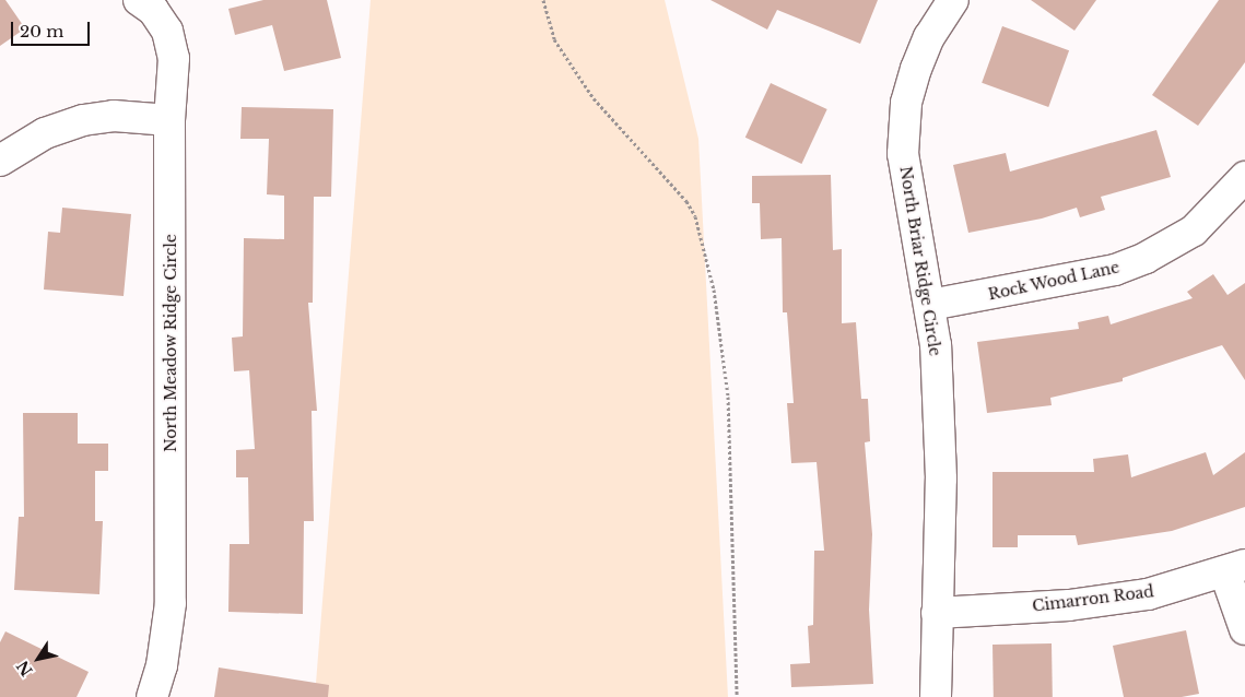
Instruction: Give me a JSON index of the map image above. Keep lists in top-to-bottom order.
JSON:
{
  "streets": {
    "street": [
      "North Briar Ridge Circle",
      "Rock Wood Lane",
      "North Meadow Ridge Circle",
      "Cimarron Road"
    ]
  },
  "crossings": [
    ["North Briar Ridge Circle", "Rock Wood Lane"],
    ["North Briar Ridge Circle", "Cimarron Road"]
  ],
  "scale_bar": "20 m",
  "north": "bottom left"
}
